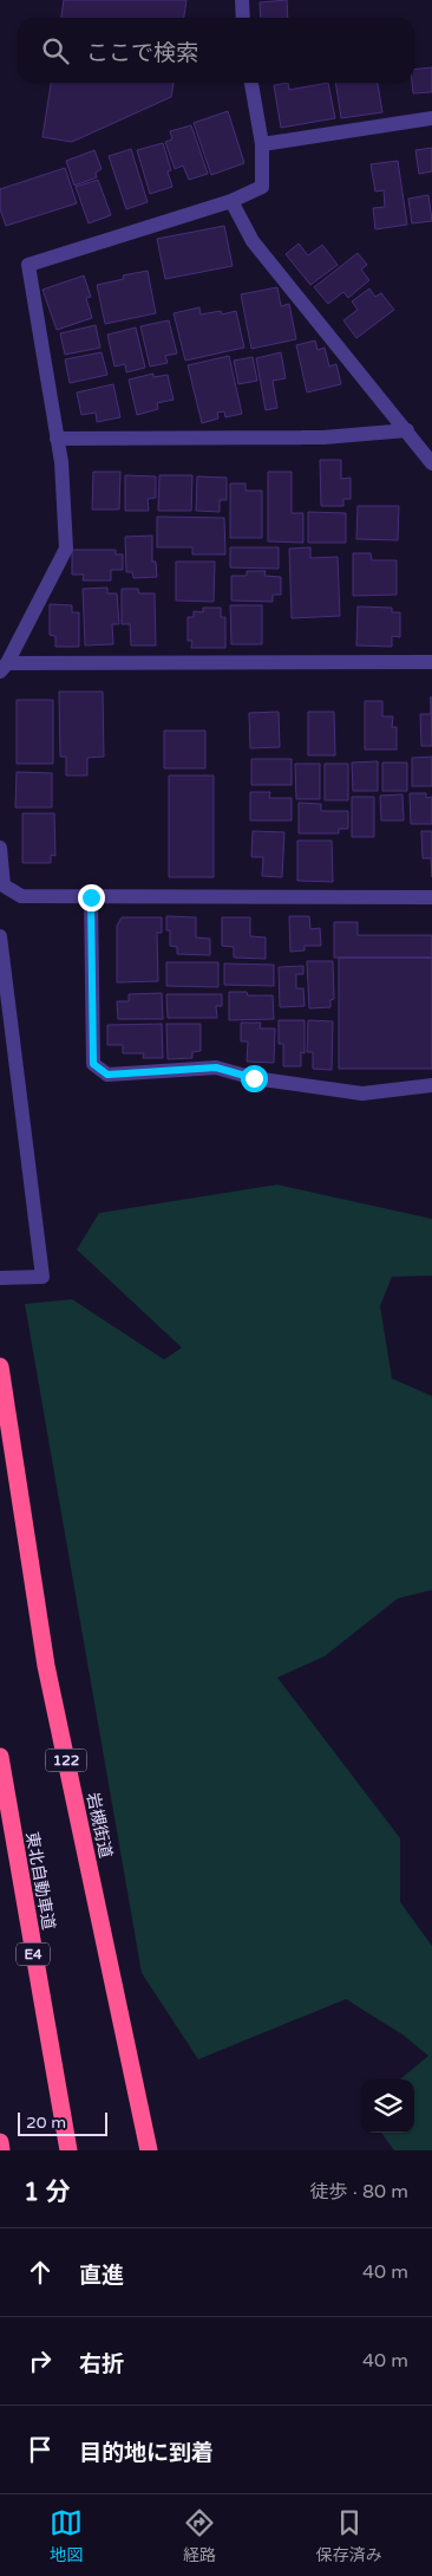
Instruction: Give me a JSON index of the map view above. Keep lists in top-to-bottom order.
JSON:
{
  "streets": {
    "highway": [
      "122",
      "岩槻街道",
      "東北自動車道",
      "E4"
    ]
  },
  "scale_bar": "20 m",
  "page": {
    "search": "ここで検索",
    "scale": "20 m",
    "heading": ["1 分", "徒歩 · 80 m"],
    "list": [
      ["直進", "40 m"],
      ["右折", "40 m"],
      "目的地に到着"
    ],
    "nav": ["地図", "経路", "保存済み"]
  }
}
